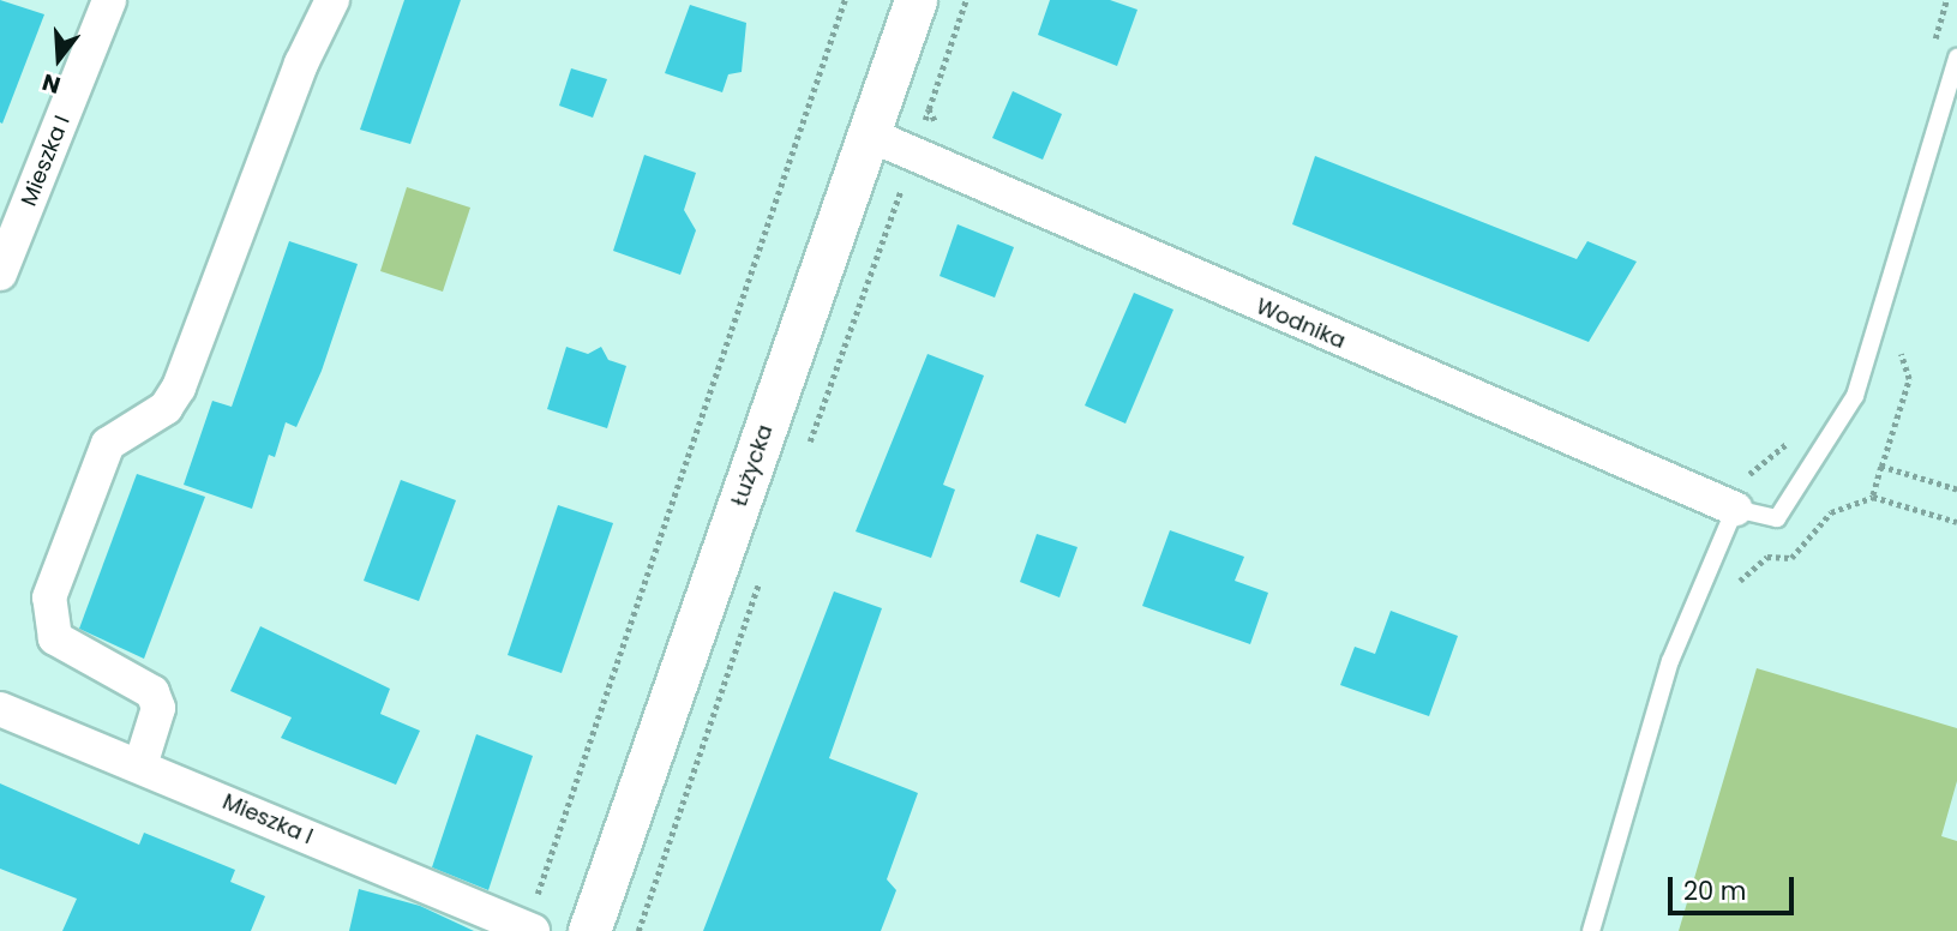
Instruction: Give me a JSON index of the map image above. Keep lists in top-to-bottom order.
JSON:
{
  "streets": {
    "street": ["Mieszka I", "Wodnika", "Łużycka"]
  },
  "crossings": [
    ["Wodnika", "Łużycka"]
  ],
  "scale_bar": "20 m",
  "north": "bottom"
}
